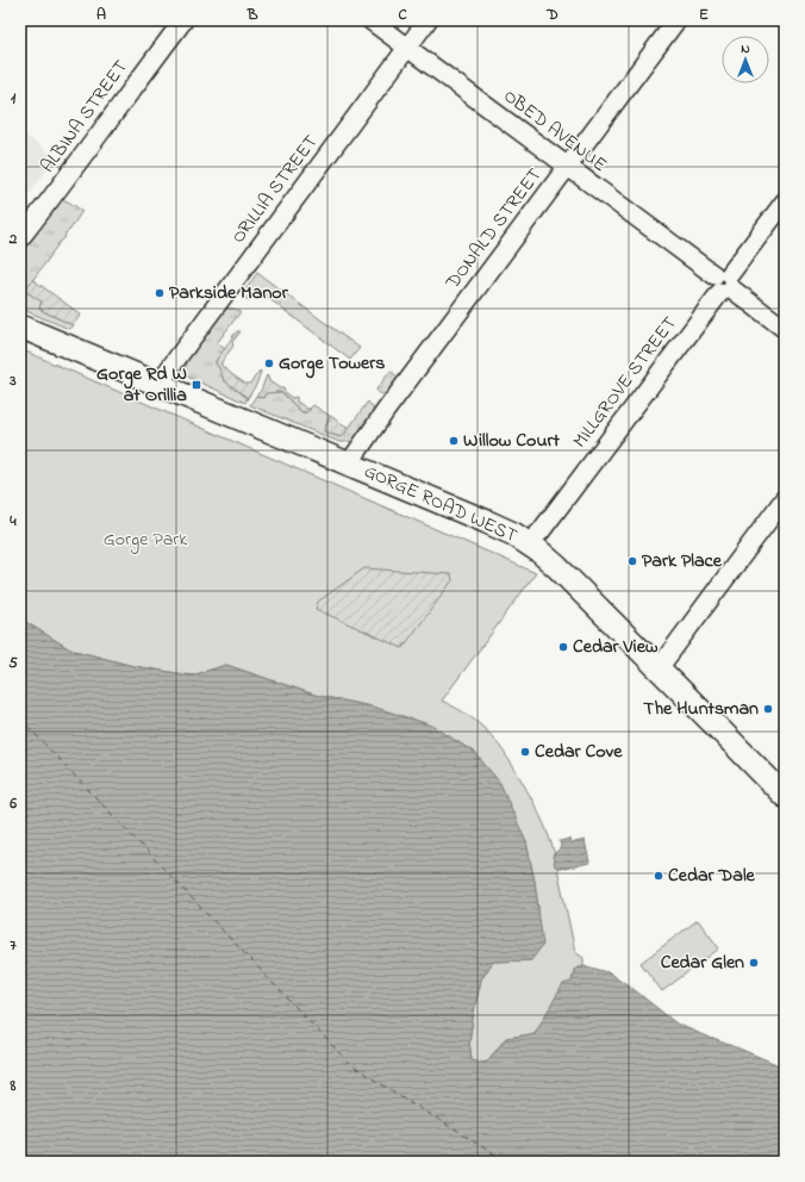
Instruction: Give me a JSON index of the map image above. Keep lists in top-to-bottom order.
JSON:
{
  "streets": {
    "main road": ["GORGE ROAD WEST"],
    "street": [
      "ALBINA STREET",
      "OBED AVENUE",
      "ORILLIA STREET",
      "DONALD STREET",
      "MILLGROVE STREET"
    ]
  },
  "crossings": [
    ["OBED AVENUE", "ORILLIA STREET"],
    ["OBED AVENUE", "DONALD STREET"],
    ["OBED AVENUE", "MILLGROVE STREET"],
    ["ORILLIA STREET", "GORGE ROAD WEST"],
    ["DONALD STREET", "GORGE ROAD WEST"],
    ["MILLGROVE STREET", "GORGE ROAD WEST"]
  ],
  "parks": ["Gorge Park"],
  "places": {
    "other": [
      "Parkside Manor",
      "Gorge Towers",
      "Willow Court",
      "Park Place",
      "Cedar View",
      "The Huntsman",
      "Cedar Cove",
      "Cedar Dale",
      "Cedar Glen"
    ],
    "transit": ["Gorge Rd W at Orillia"]
  },
  "north": "top",
  "grid": {
    "columns": [
      "A",
      "B",
      "C",
      "D",
      "E"
    ],
    "rows": [
      "1",
      "2",
      "3",
      "4",
      "5",
      "6",
      "7",
      "8"
    ]
  }
}
